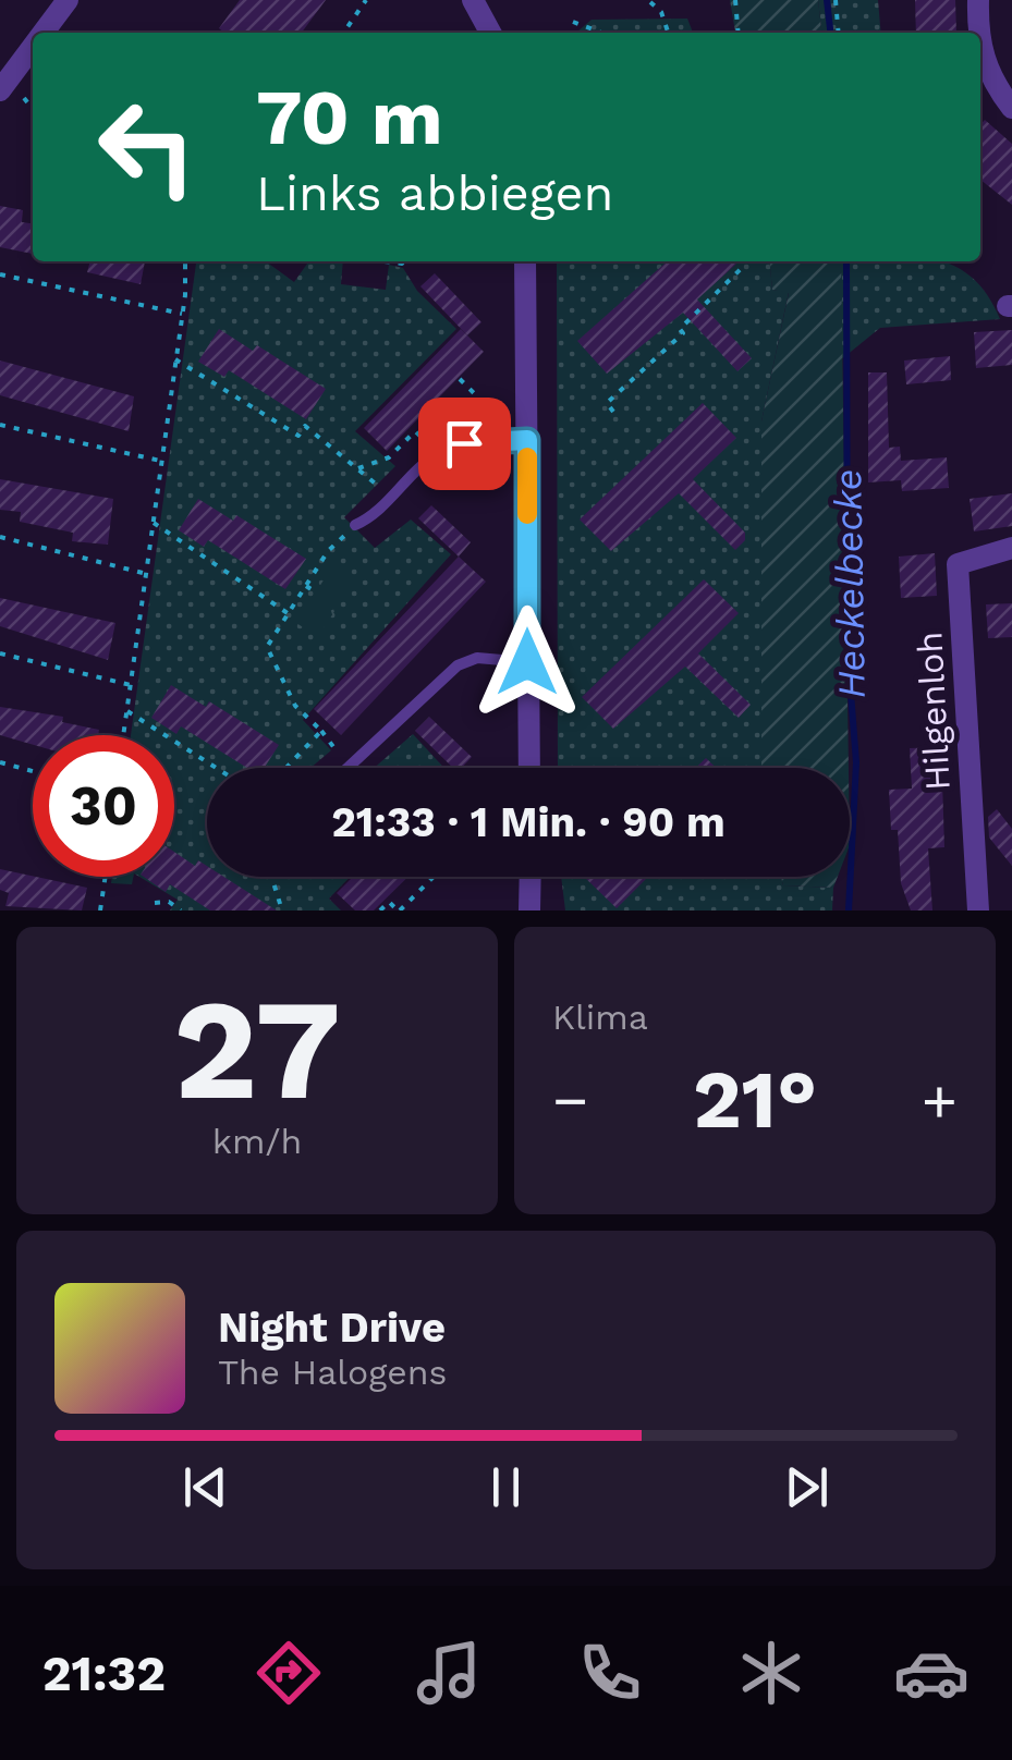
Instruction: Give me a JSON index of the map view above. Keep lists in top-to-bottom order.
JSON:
{
  "streets": {
    "street": ["Hilgenloh"]
  },
  "water": ["Heckelbecke"],
  "page": {
    "turn": ["70 m", "Links abbiegen"],
    "limit": "30",
    "trip": "21:33 · 1 Min. · 90 m",
    "tile": [
      ["27", "km/h"],
      "Klima"
    ],
    "heat": ["−", "21°", "+"],
    "song": ["Night Drive", "The Halogens"],
    "tabs": "21:32"
  }
}
